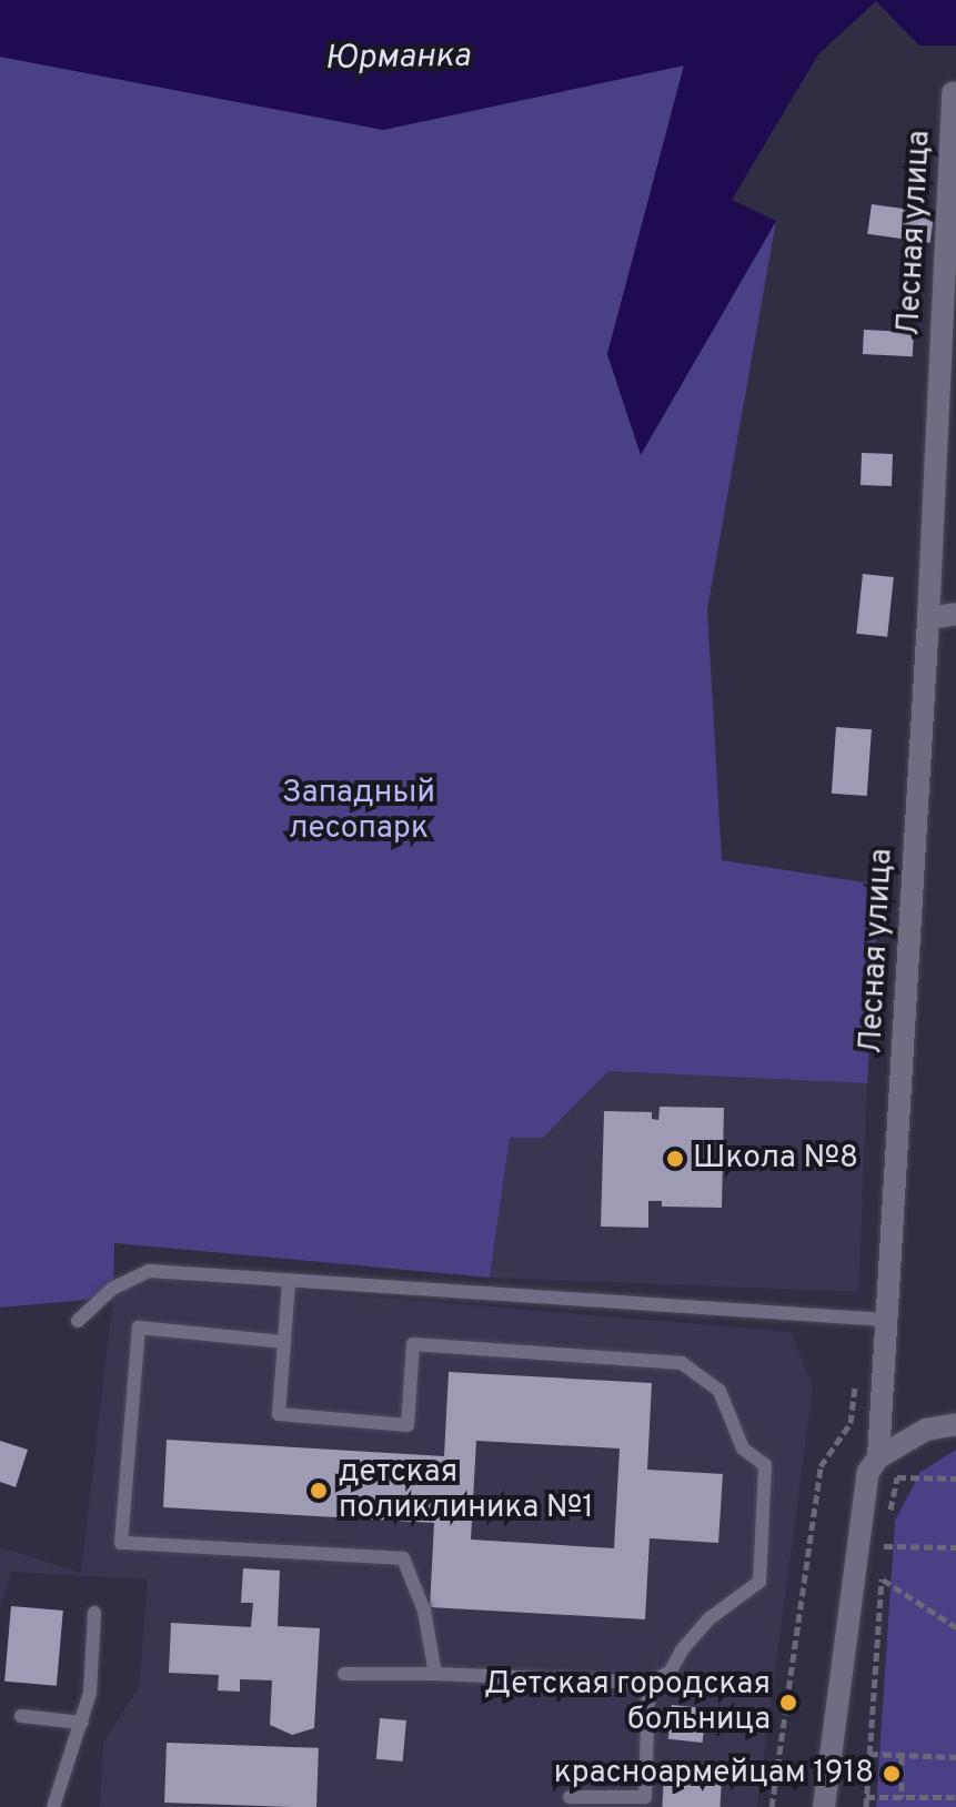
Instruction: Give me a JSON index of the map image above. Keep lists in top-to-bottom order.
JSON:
{
  "streets": {
    "street": ["Лесная улица"]
  },
  "water": ["Юрманка"],
  "parks": ["Западный лесопарк"],
  "places": [
    "Школа №8",
    "детская поликлиника №1",
    "Детская городская больница",
    "красноармейцам 1918"
  ]
}
